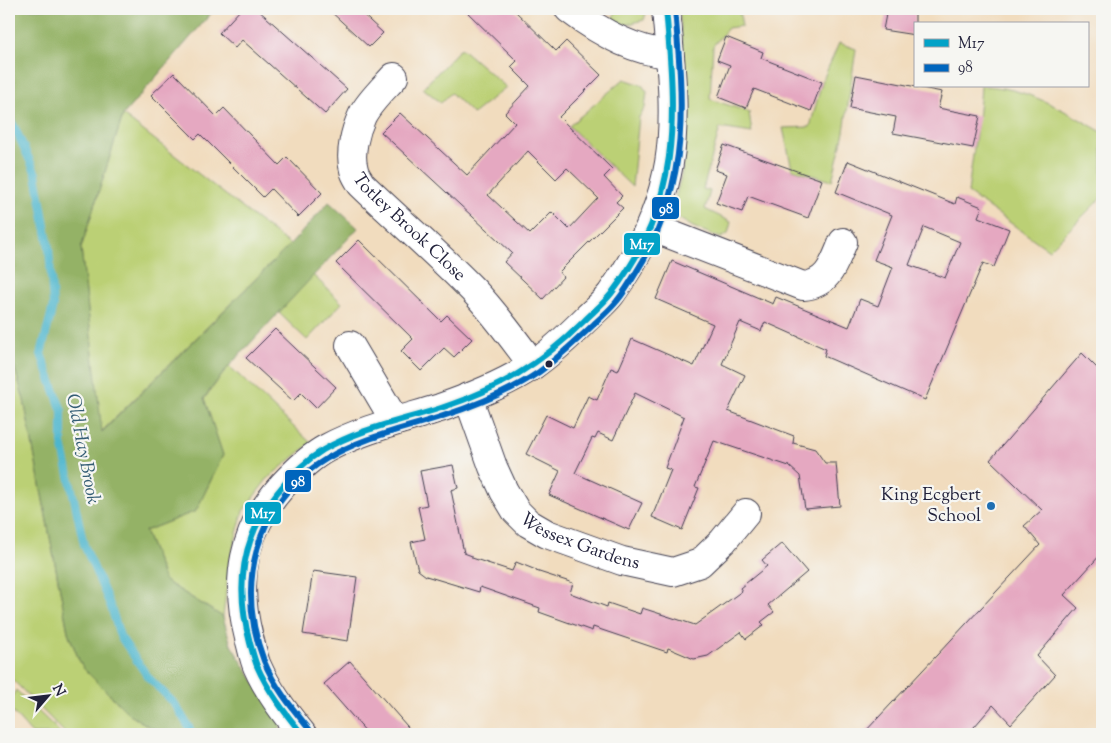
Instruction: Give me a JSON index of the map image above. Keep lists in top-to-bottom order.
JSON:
{
  "streets": {
    "street": ["Totley Brook Close", "Wessex Gardens"]
  },
  "water": ["Old Hay Brook"],
  "places": ["King Ecgbert School"],
  "lines": ["transit line M17", "transit line 98"],
  "legend": ["M17", "98"],
  "north": "top right"
}
